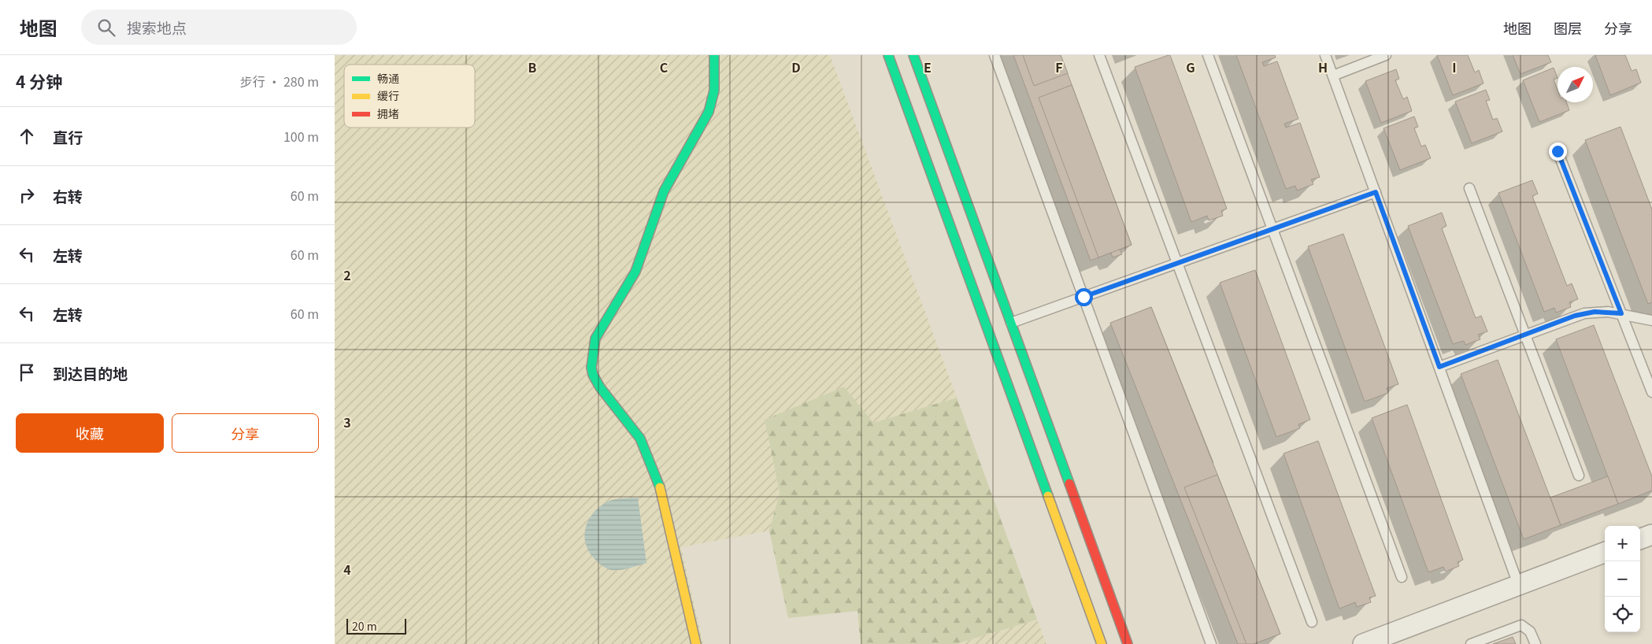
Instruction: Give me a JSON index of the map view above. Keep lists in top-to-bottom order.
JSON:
{
  "legend": ["畅通", "缓行", "拥堵"],
  "scale_bar": "20 m",
  "north": "top right",
  "page": {
    "header": "地图",
    "search": "搜索地点",
    "nav": ["地图", "图层", "分享"],
    "heading": ["4 分钟", "步行 · 280 m"],
    "list": [
      ["直行", "100 m"],
      ["右转", "60 m"],
      ["左转", "60 m"],
      ["左转", "60 m"],
      "到达目的地"
    ],
    "buttons": ["收藏", "分享"],
    "map_buttons": ["+", "−"],
    "scale": "20 m"
  },
  "grid": {
    "columns": [
      "B",
      "C",
      "D",
      "E",
      "F",
      "G",
      "H",
      "I"
    ],
    "rows": ["2", "3", "4"]
  }
}
